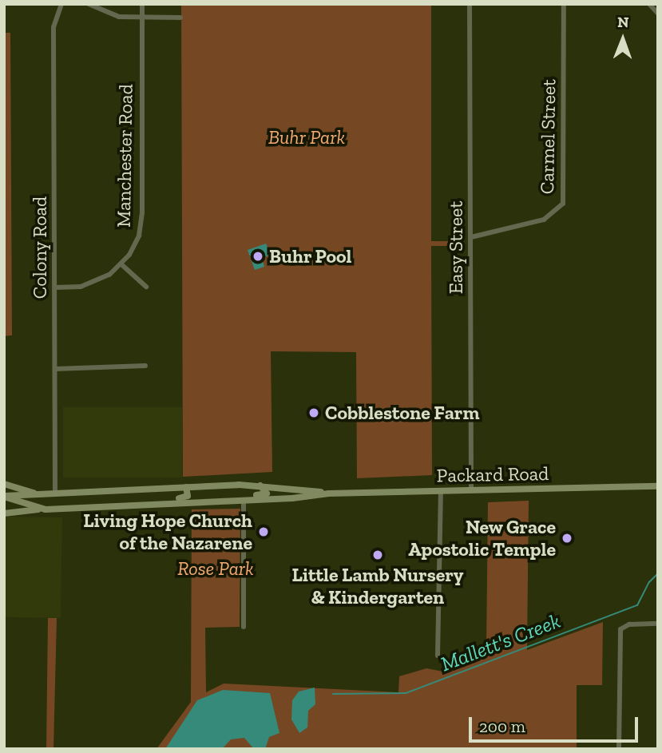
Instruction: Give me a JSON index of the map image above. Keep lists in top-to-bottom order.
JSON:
{
  "streets": {
    "main road": ["Packard Road"],
    "street": [
      "Carmel Street",
      "Manchester Road",
      "Colony Road",
      "Easy Street"
    ]
  },
  "crossings": [
    ["Carmel Street", "Easy Street"],
    ["Manchester Road", "Colony Road"],
    ["Colony Road", "Packard Road"],
    ["Easy Street", "Packard Road"]
  ],
  "water": ["Mallett's Creek"],
  "parks": ["Buhr Park", "Rose Park"],
  "places": [
    "Buhr Pool",
    "Cobblestone Farm",
    "Living Hope Church of the Nazarene",
    "New Grace Apostolic Temple",
    "Little Lamb Nursery & Kindergarten"
  ],
  "scale_bar": "200 m",
  "north": "top"
}
